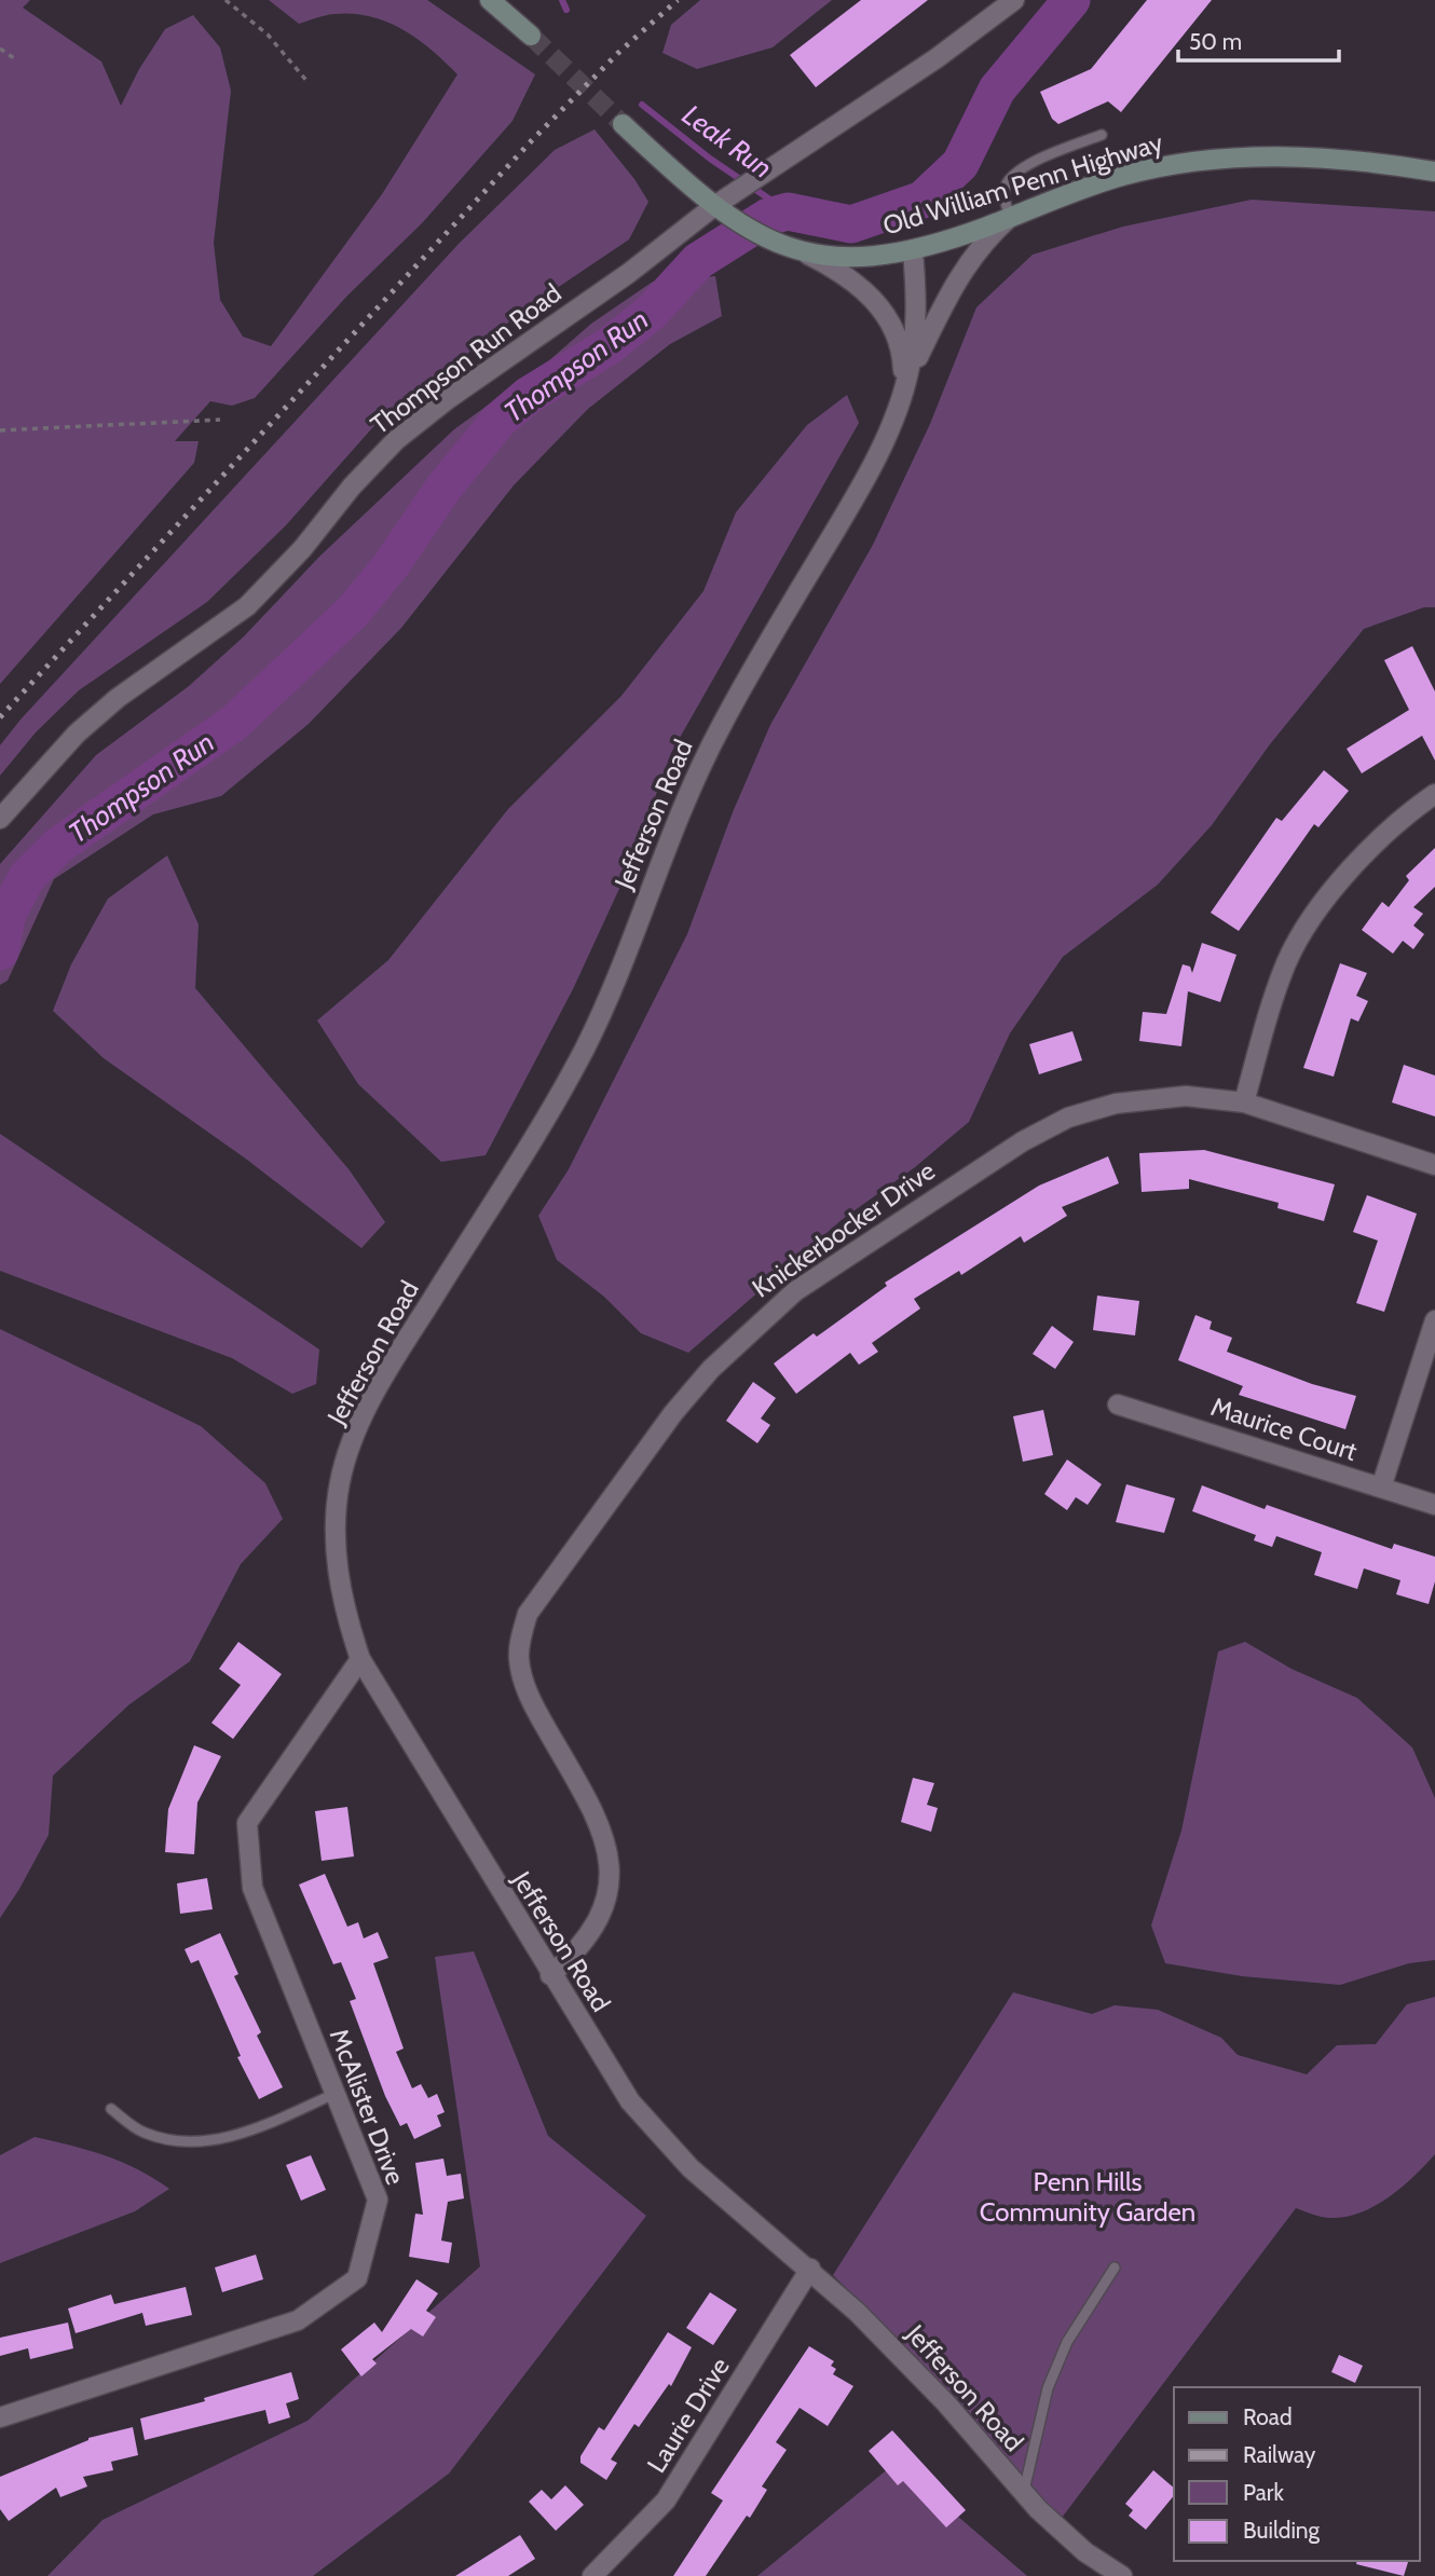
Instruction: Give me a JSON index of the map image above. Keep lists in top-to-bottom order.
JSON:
{
  "streets": {
    "main road": ["Old William Penn Highway"],
    "street": [
      "Thompson Run Road",
      "Jefferson Road",
      "Knickerbocker Drive",
      "Maurice Court",
      "McAlister Drive",
      "Laurie Drive"
    ]
  },
  "crossings": [
    ["Old William Penn Highway", "Thompson Run Road"],
    ["Old William Penn Highway", "Jefferson Road"],
    ["Jefferson Road", "Knickerbocker Drive"],
    ["Jefferson Road", "McAlister Drive"],
    ["Jefferson Road", "Laurie Drive"]
  ],
  "water": ["Leak Run", "Thompson Run"],
  "parks": ["Penn Hills Community Garden"],
  "legend": [
    "Road",
    "Railway",
    "Park",
    "Building"
  ],
  "scale_bar": "50 m"
}
